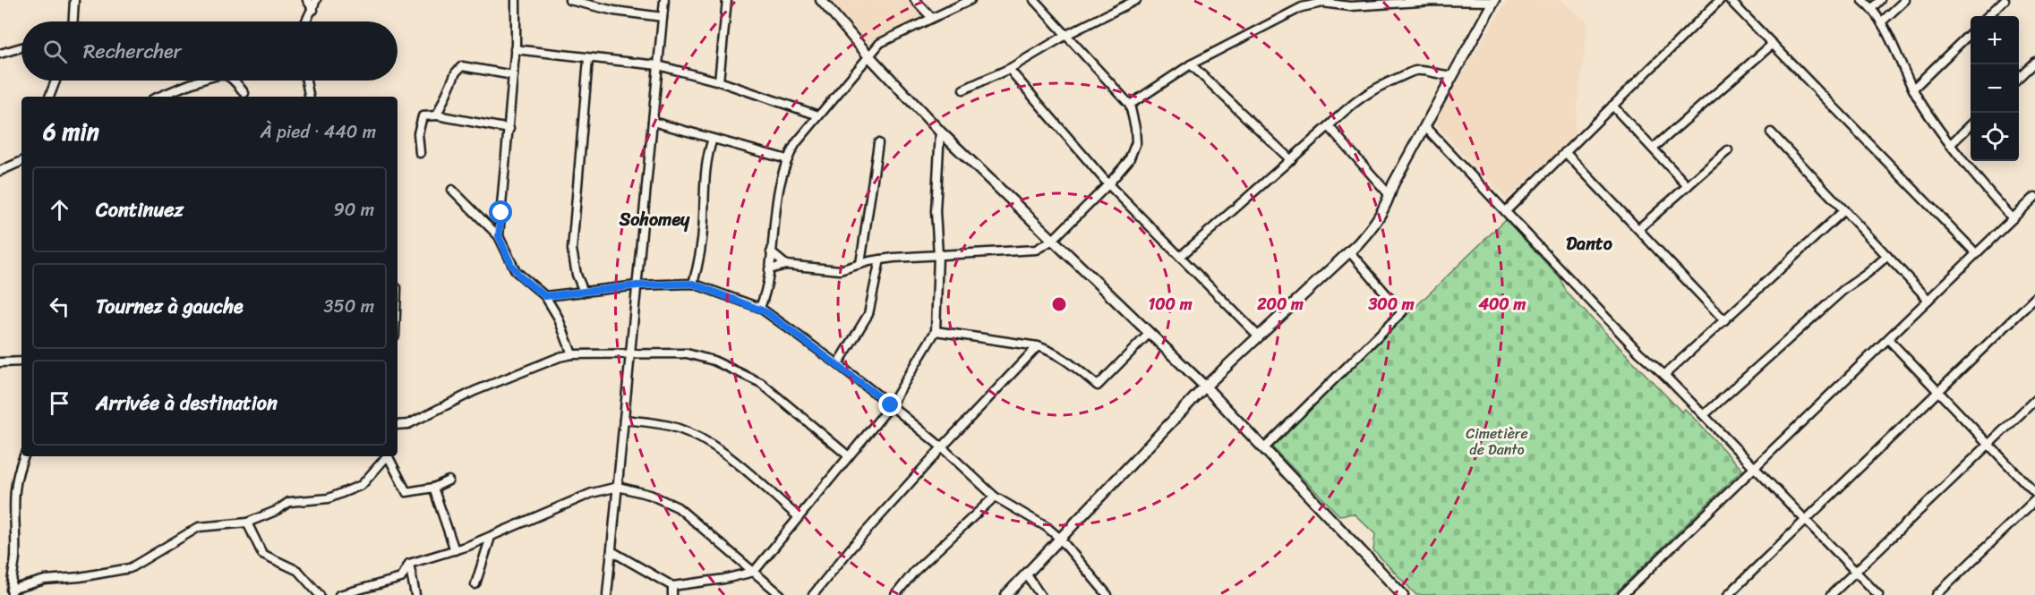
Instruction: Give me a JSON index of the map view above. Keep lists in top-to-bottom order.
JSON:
{
  "districts": ["Sohomey", "Danto"],
  "parks": ["Cimetière de Danto"],
  "page": {
    "map_buttons": ["+", "−"],
    "search": "Rechercher",
    "heading": ["6 min", "À pied · 440 m"],
    "list": [
      ["Continuez", "90 m"],
      ["Tournez à gauche", "350 m"],
      "Arrivée à destination"
    ]
  },
  "rings": [
    "100 m",
    "200 m",
    "300 m",
    "400 m"
  ]
}
